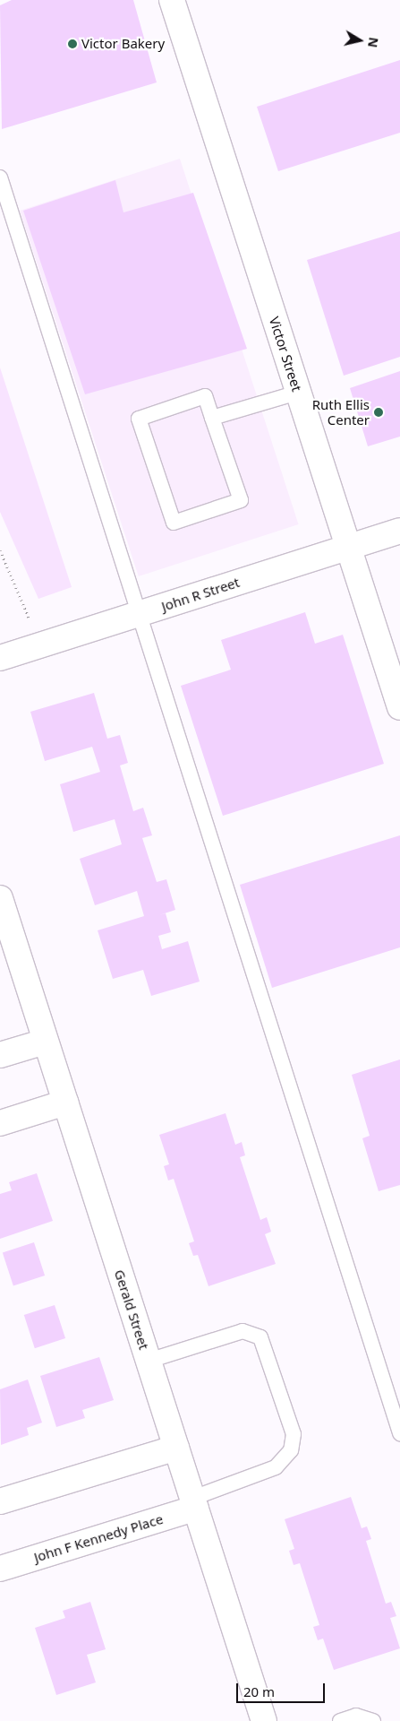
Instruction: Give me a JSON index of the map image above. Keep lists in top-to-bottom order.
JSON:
{
  "streets": {
    "street": [
      "Victor Street",
      "John R Street",
      "Gerald Street",
      "John F Kennedy Place"
    ]
  },
  "crossings": [
    ["Victor Street", "John R Street"],
    ["Gerald Street", "John F Kennedy Place"]
  ],
  "places": ["Victor Bakery", "Ruth Ellis Center"],
  "scale_bar": "20 m",
  "north": "right"
}
